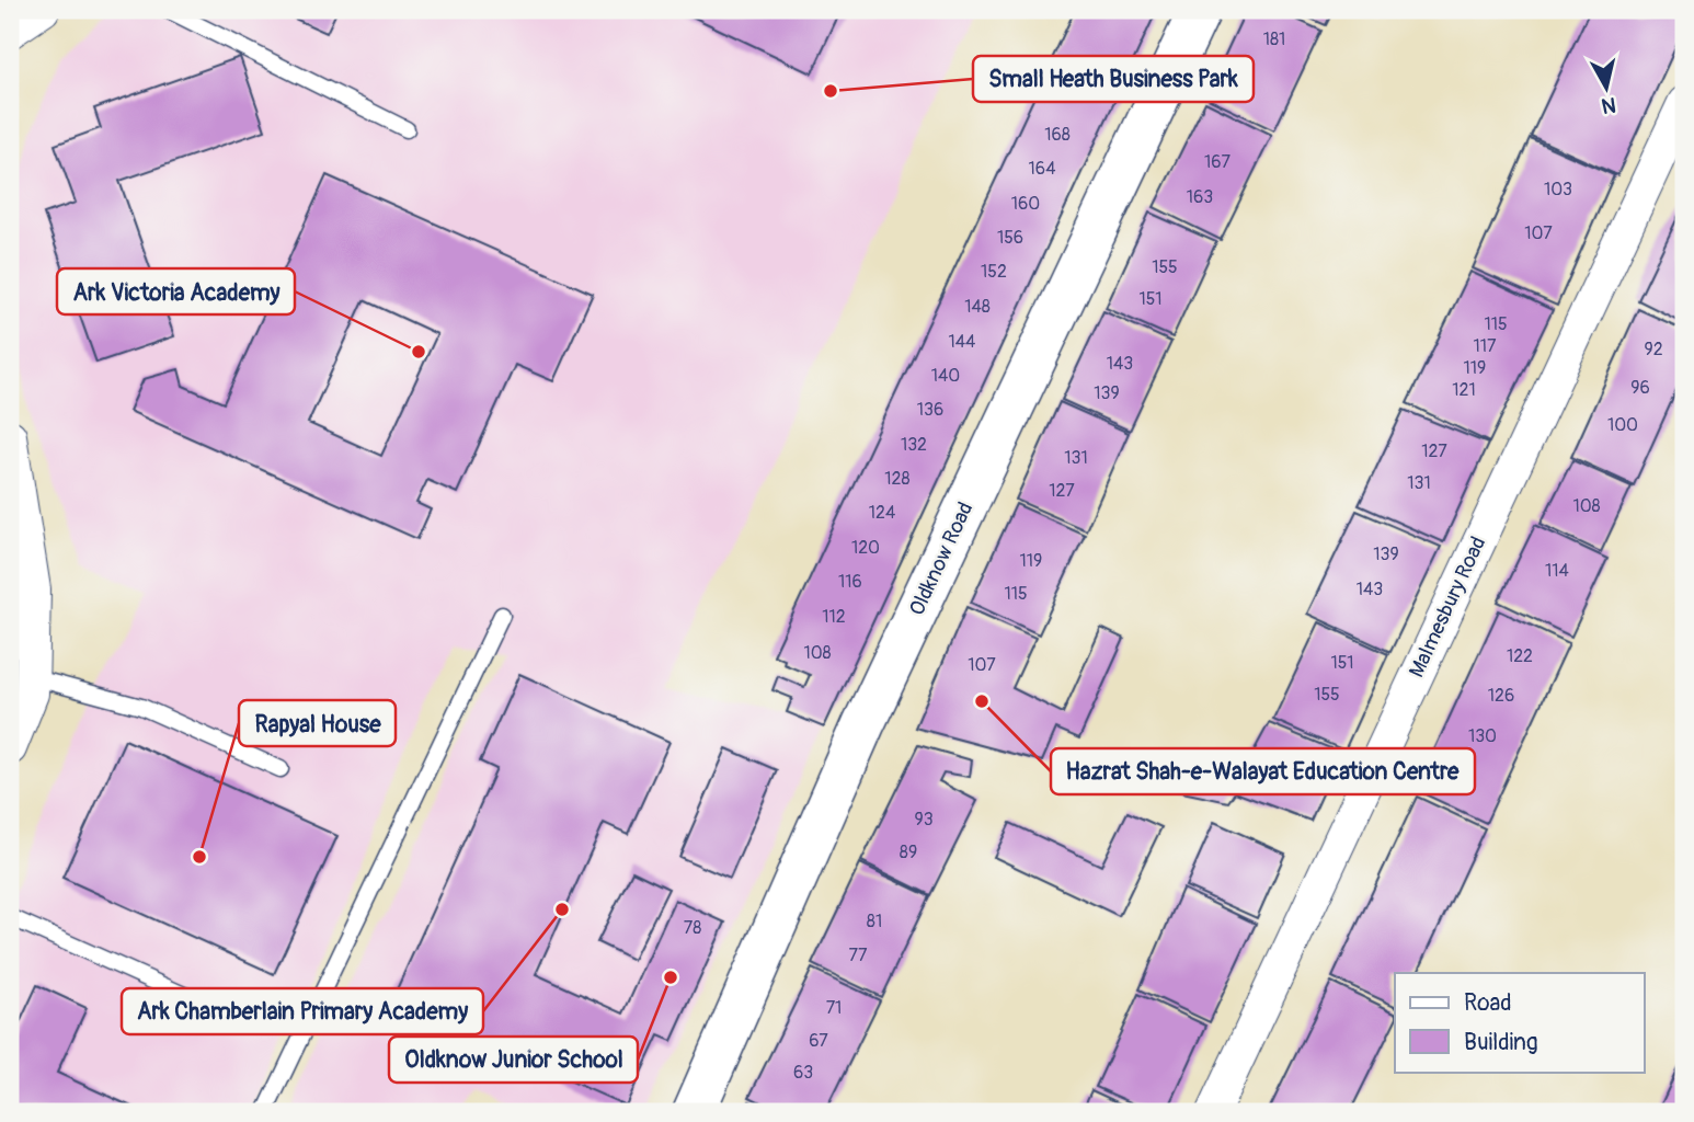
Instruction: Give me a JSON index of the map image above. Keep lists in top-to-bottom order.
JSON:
{
  "streets": {
    "street": ["Oldknow Road", "Malmesbury Road"]
  },
  "places": [
    "Small Heath Business Park",
    "Ark Victoria Academy",
    "Hazrat Shah-e-Walayat Education Centre",
    "Rapyal House",
    "Ark Chamberlain Primary Academy",
    "Oldknow Junior School"
  ],
  "house_numbers": [
    "181",
    "168",
    "167",
    "164",
    "103",
    "163",
    "160",
    "107",
    "156",
    "155",
    "152",
    "151",
    "148",
    "115",
    "144",
    "117",
    "92",
    "143",
    "119",
    "140",
    "96",
    "121",
    "139",
    "136",
    "100",
    "132",
    "127",
    "131",
    "128",
    "131",
    "127",
    "108",
    "124",
    "120",
    "139",
    "119",
    "114",
    "116",
    "143",
    "115",
    "112",
    "108",
    "122",
    "151",
    "107",
    "155",
    "126",
    "130",
    "93",
    "89",
    "81",
    "78",
    "77",
    "71",
    "67",
    "63"
  ],
  "legend": ["Road", "Building"],
  "north": "bottom"
}
